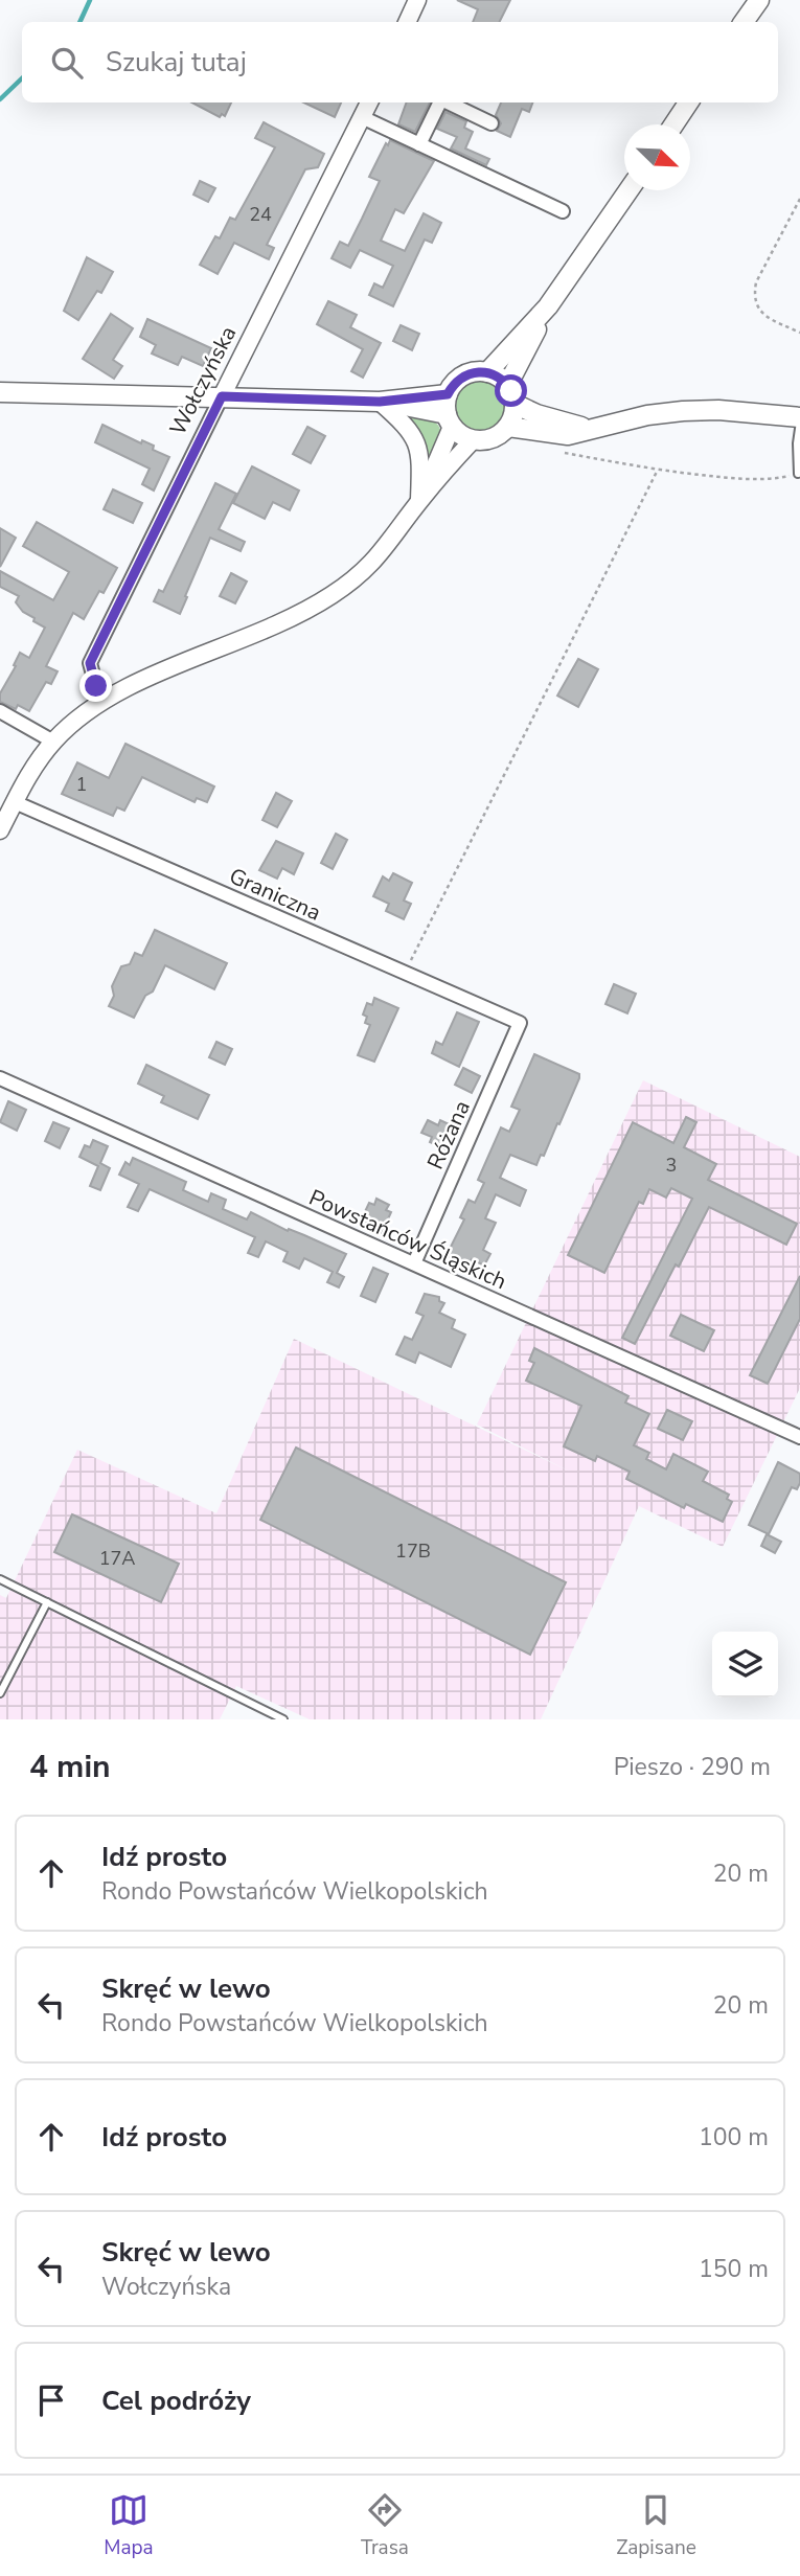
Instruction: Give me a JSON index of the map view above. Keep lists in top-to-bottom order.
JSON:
{
  "streets": {
    "street": [
      "Wołczyńska",
      "Graniczna",
      "Różana",
      "Powstańców Śląskich"
    ]
  },
  "crossings": [
    ["Graniczna", "Różana"],
    ["Różana", "Powstańców Śląskich"]
  ],
  "house_numbers": [
    "24",
    "1",
    "3",
    "17B",
    "17A"
  ],
  "north": "bottom right",
  "page": {
    "search": "Szukaj tutaj",
    "heading": ["4 min", "Pieszo · 290 m"],
    "list": [
      ["Idź prosto", "Rondo Powstańców Wielkopolskich", "20 m"],
      ["Skręć w lewo", "Rondo Powstańców Wielkopolskich", "20 m"],
      ["Idź prosto", "100 m"],
      ["Skręć w lewo", "Wołczyńska", "150 m"],
      "Cel podróży"
    ],
    "nav": ["Mapa", "Trasa", "Zapisane"]
  }
}
